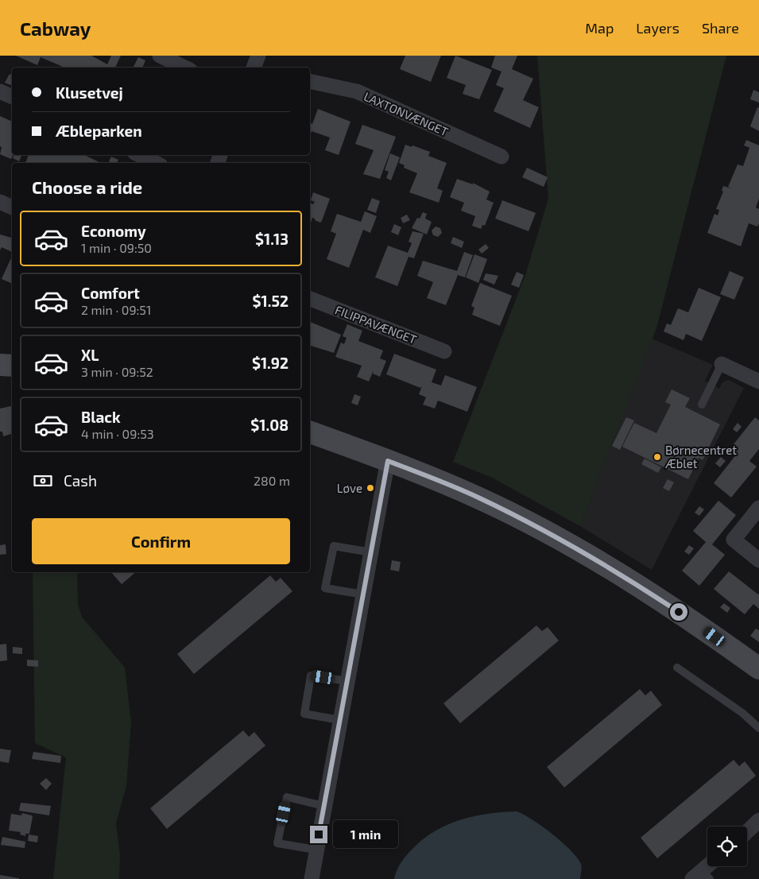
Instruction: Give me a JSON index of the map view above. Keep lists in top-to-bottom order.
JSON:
{
  "streets": {
    "street": ["LAXTONVÆNGET", "FILIPPAVÆNGET"]
  },
  "places": ["Børnecentret Æblet", "Løve"],
  "page": {
    "header": "Cabway",
    "nav": ["Map", "Layers", "Share"],
    "banner": ["Klusetvej", "Æbleparken"],
    "heading": "Choose a ride",
    "list": [
      {
        "name": "Economy",
        "note": "1 min · 09:50",
        "value": "$1.13"
      },
      {
        "name": "Comfort",
        "note": "2 min · 09:51",
        "value": "$1.52"
      },
      {
        "name": "XL",
        "note": "3 min · 09:52",
        "value": "$1.92"
      },
      {
        "name": "Black",
        "note": "4 min · 09:53",
        "value": "$1.08"
      }
    ],
    "pay": ["Cash", "280 m"],
    "buttons": "Confirm",
    "bubble": "1 min"
  }
}
